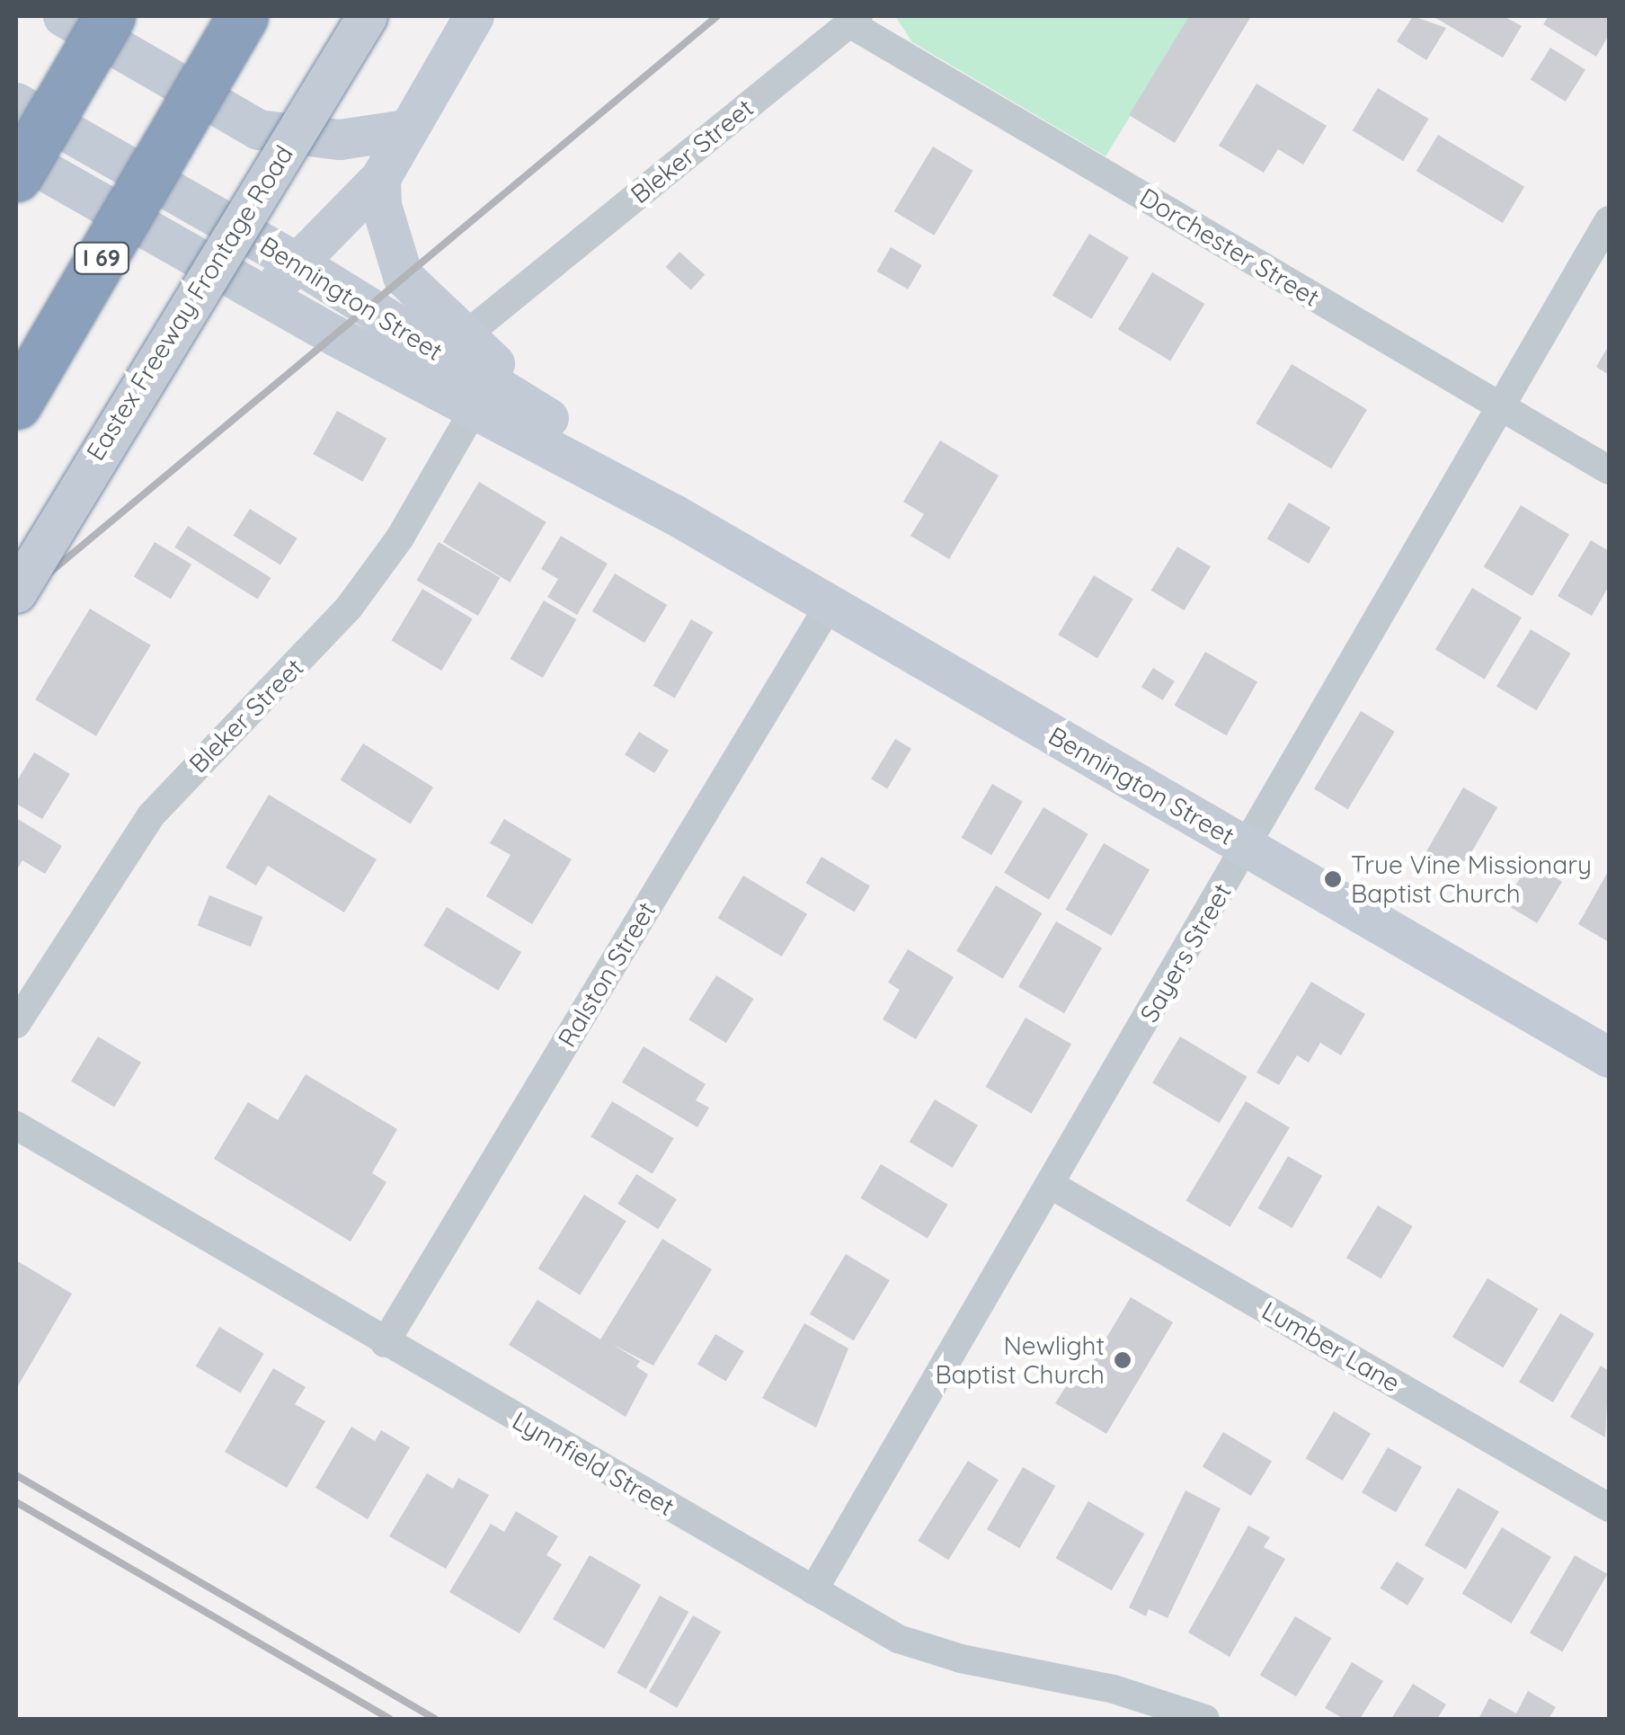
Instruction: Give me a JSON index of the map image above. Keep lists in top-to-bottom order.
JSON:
{
  "streets": {
    "highway": ["I 69"],
    "street": [
      "Bleker Street",
      "Dorchester Street",
      "Bennington Street",
      "Eastex Freeway Frontage Road",
      "Sayers Street",
      "Ralston Street",
      "Lumber Lane",
      "Lynnfield Street"
    ]
  },
  "crossings": [
    ["Bleker Street", "Dorchester Street"],
    ["Bleker Street", "Bennington Street"],
    ["Dorchester Street", "Sayers Street"],
    ["Bennington Street", "Sayers Street"],
    ["Bennington Street", "Ralston Street"],
    ["Sayers Street", "Lumber Lane"],
    ["Sayers Street", "Lynnfield Street"],
    ["Ralston Street", "Lynnfield Street"]
  ],
  "places": ["True Vine Missionary Baptist Church", "Newlight Baptist Church"]
}
